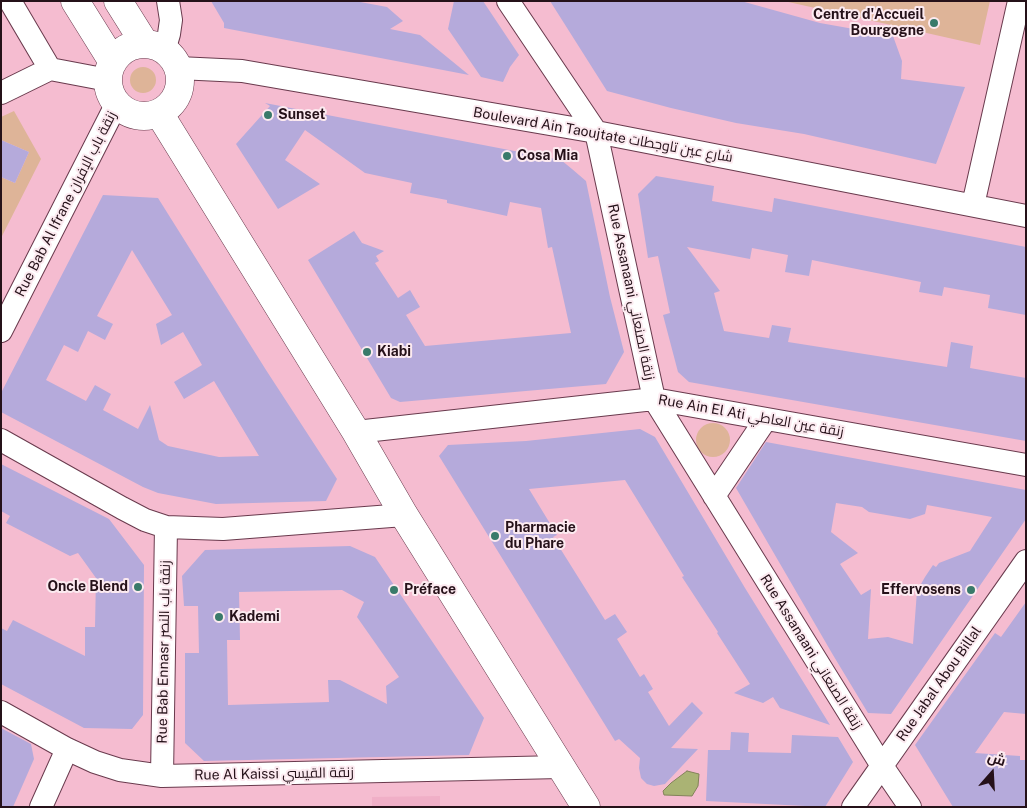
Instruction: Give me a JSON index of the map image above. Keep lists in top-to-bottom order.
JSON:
{
  "streets": {
    "street": [
      "Boulevard Ain Taoujtate شارع عين تاوجطات",
      "Rue Bab Al Ifrane زنقة باب الإفران",
      "Rue Assanaani زنقة الصنعاني",
      "Rue Ain El Ati زنقة عين العاطي",
      "Rue Bab Ennasr زنقة باب النصر",
      "Rue Jabal Abou Billal",
      "Rue Al Kaissi زنقة القيسي"
    ]
  },
  "crossings": [
    ["Boulevard Ain Taoujtate شارع عين تاوجطات", "Rue Bab Al Ifrane زنقة باب الإفران"],
    ["Boulevard Ain Taoujtate شارع عين تاوجطات", "Rue Assanaani زنقة الصنعاني"],
    ["Rue Assanaani زنقة الصنعاني", "Rue Ain El Ati زنقة عين العاطي"],
    ["Rue Assanaani زنقة الصنعاني", "Rue Jabal Abou Billal"],
    ["Rue Bab Ennasr زنقة باب النصر", "Rue Al Kaissi زنقة القيسي"]
  ],
  "places": [
    "Centre d'Accueil Bourgogne",
    "Sunset",
    "Cosa Mia",
    "Kiabi",
    "Pharmacie du Phare",
    "Oncle Blend",
    "Préface",
    "Effervosens",
    "Kademi"
  ],
  "north": "top"
}
